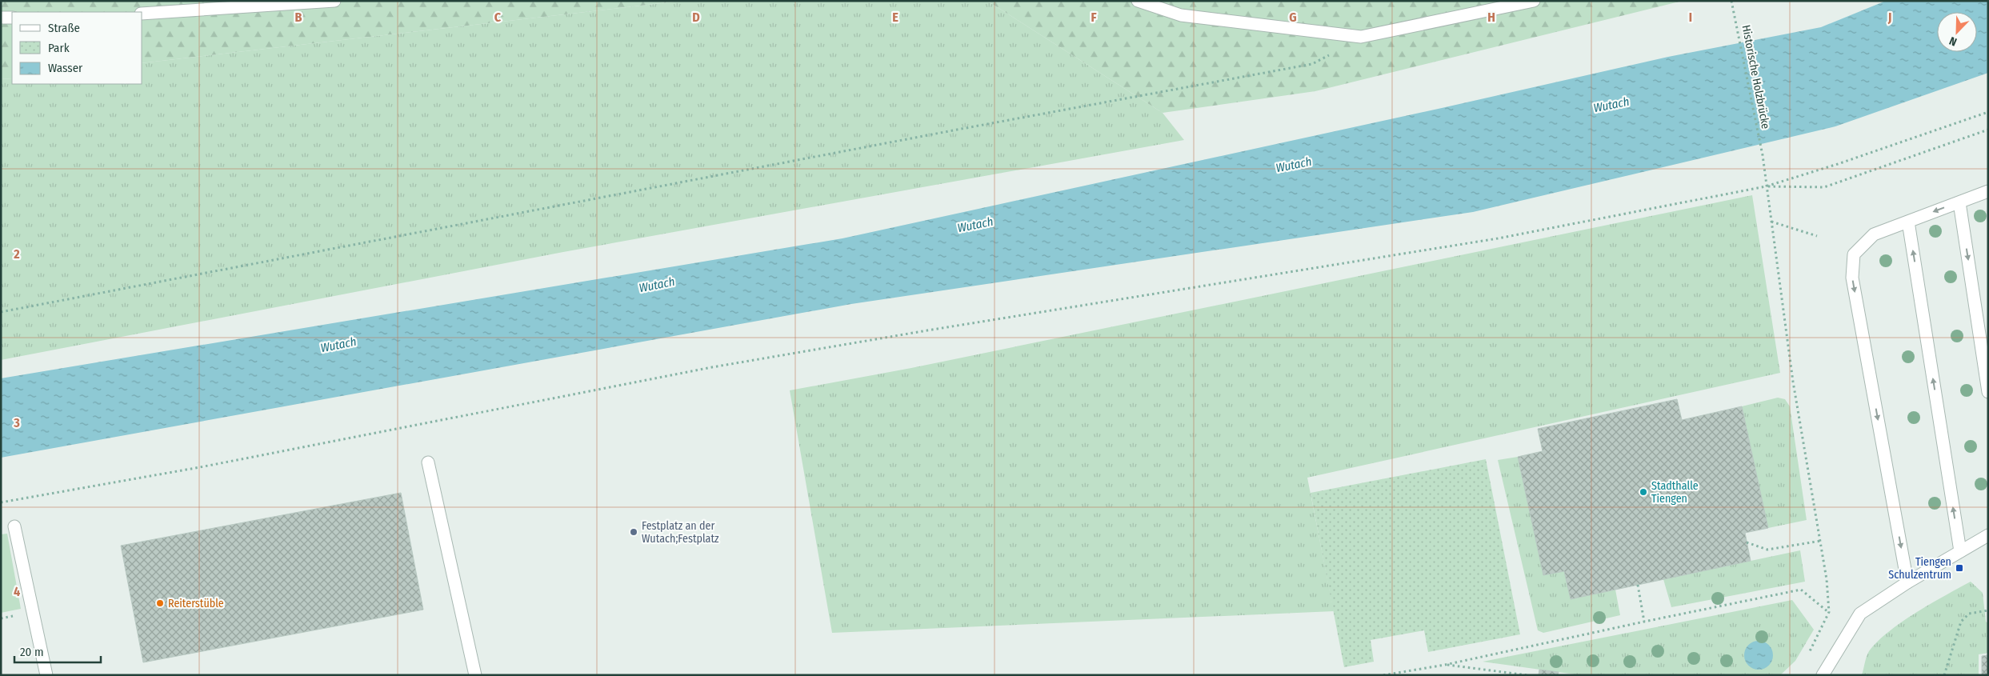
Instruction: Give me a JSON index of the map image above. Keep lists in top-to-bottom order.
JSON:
{
  "streets": {
    "path": ["Historische Holzbrücke"]
  },
  "water": ["Wutach"],
  "places": {
    "other": ["Stadthalle Tiengen", "Festplatz an der Wutach;Festplatz", "Reiterstüble"],
    "transit": ["Tiengen Schulzentrum"]
  },
  "legend": ["Straße", "Park", "Wasser"],
  "scale_bar": "20 m",
  "north": "bottom left",
  "grid": {
    "columns": [
      "B",
      "C",
      "D",
      "E",
      "F",
      "G",
      "H",
      "I",
      "J"
    ],
    "rows": ["2", "3", "4"]
  }
}
